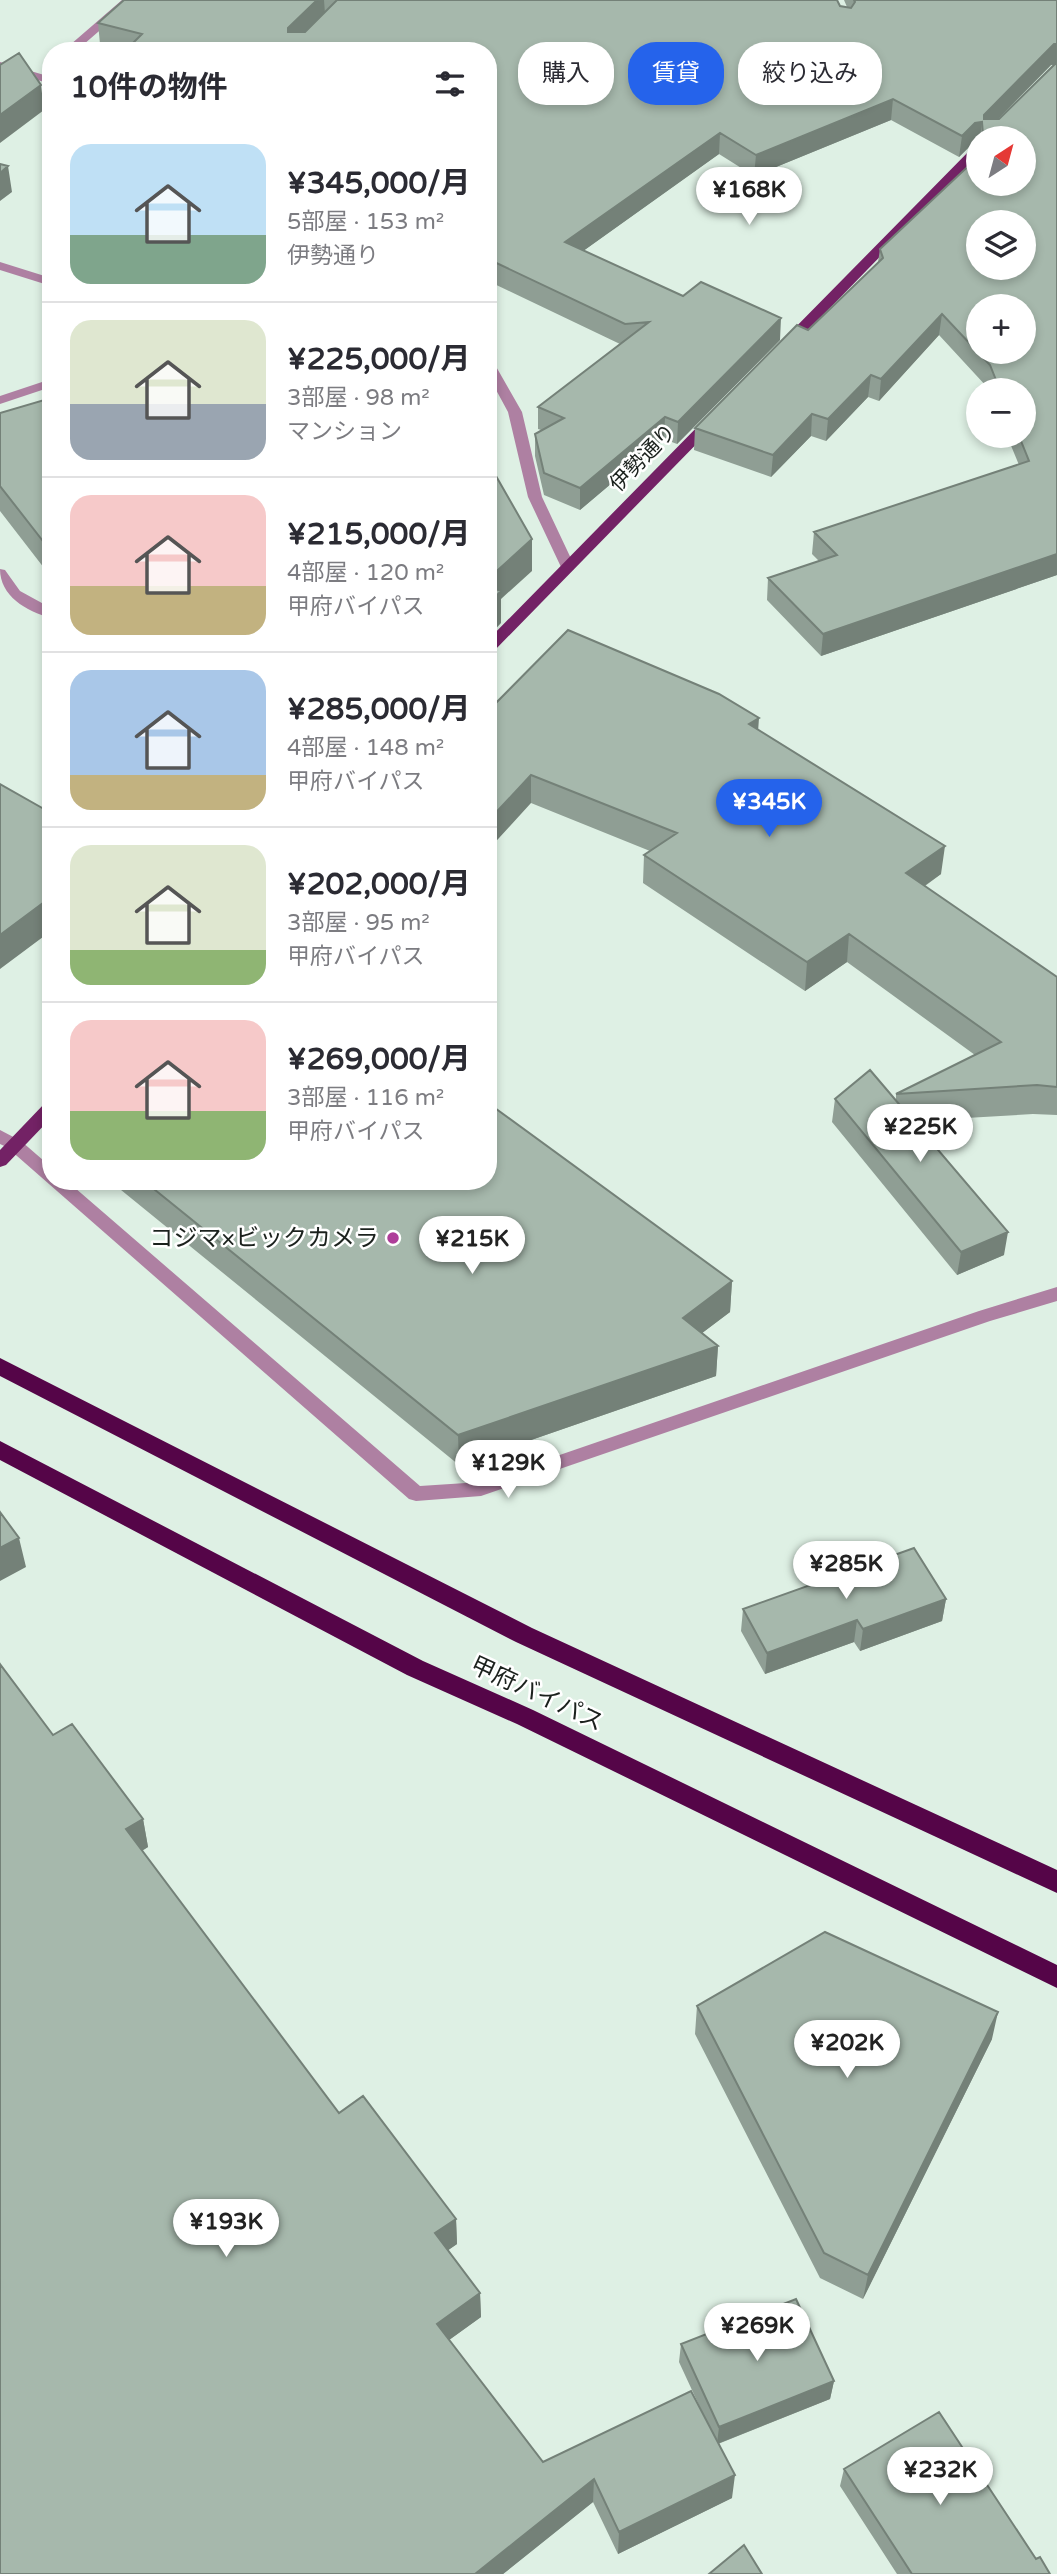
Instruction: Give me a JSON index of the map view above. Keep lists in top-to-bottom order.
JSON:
{
  "streets": {
    "highway": ["甲府バイパス"],
    "main road": ["伊勢通り"]
  },
  "places": ["コジマ×ビックカメラ"],
  "north": "top right",
  "page": {
    "chip": ["購入", "賃貸", "絞り込み"],
    "heading": "10件の物件",
    "map_buttons": ["+", "−"],
    "list": [
      {
        "name": "¥345,000/月",
        "note": "5部屋 · 153 m² · 伊勢通り"
      },
      {
        "name": "¥225,000/月",
        "note": "3部屋 · 98 m² · マンション"
      },
      {
        "name": "¥215,000/月",
        "note": "4部屋 · 120 m² · 甲府バイパス"
      },
      {
        "name": "¥285,000/月",
        "note": "4部屋 · 148 m² · 甲府バイパス"
      },
      {
        "name": "¥202,000/月",
        "note": "3部屋 · 95 m² · 甲府バイパス"
      },
      {
        "name": "¥269,000/月",
        "note": "3部屋 · 116 m² · 甲府バイパス"
      }
    ],
    "price": [
      "¥168K",
      "¥345K",
      "¥225K",
      "¥215K",
      "¥129K",
      "¥285K",
      "¥202K",
      "¥193K",
      "¥269K",
      "¥232K"
    ]
  }
}
